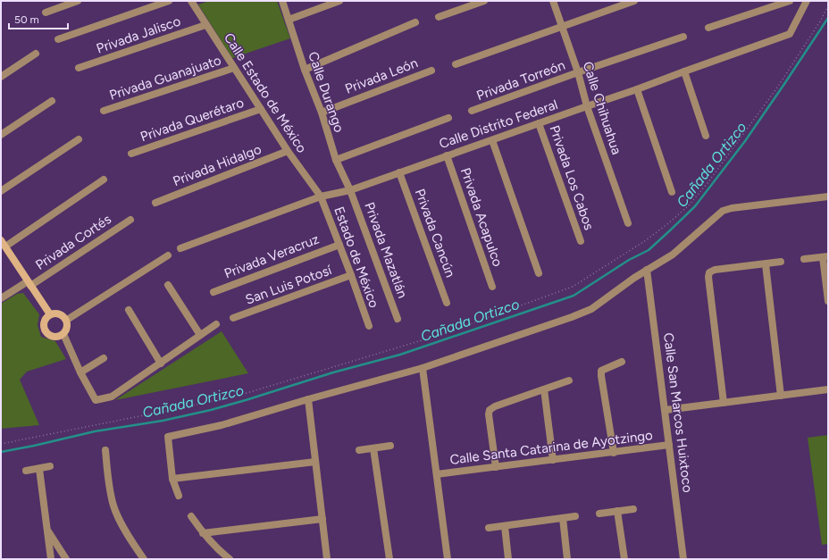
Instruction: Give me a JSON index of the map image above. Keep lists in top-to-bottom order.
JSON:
{
  "streets": {
    "street": [
      "Privada Jalisco",
      "Privada León",
      "Privada Guanajuato",
      "Privada Torreón",
      "Calle Durango",
      "Calle Estado de México",
      "Calle Chihuahua",
      "Privada Querétaro",
      "Calle Distrito Federal",
      "Privada Hidalgo",
      "Privada Los Cabos",
      "Privada Acapulco",
      "Privada Cancún",
      "Privada Cortés",
      "Privada Mazatlán",
      "Privada Veracruz",
      "Estado de México",
      "San Luis Potosí",
      "Calle San Marcos Huixtoco",
      "Calle Santa Catarina de Ayotzingo"
    ]
  },
  "crossings": [
    ["Privada Jalisco", "Calle Estado de México"],
    ["Privada León", "Calle Durango"],
    ["Privada Guanajuato", "Calle Estado de México"],
    ["Privada Torreón", "Calle Chihuahua"],
    ["Calle Durango", "Calle Distrito Federal"],
    ["Calle Durango", "Privada Mazatlán"],
    ["Calle Estado de México", "Privada Querétaro"],
    ["Calle Estado de México", "Calle Distrito Federal"],
    ["Calle Estado de México", "Privada Hidalgo"],
    ["Calle Estado de México", "Estado de México"],
    ["Calle Chihuahua", "Calle Distrito Federal"],
    ["Calle Distrito Federal", "Privada Los Cabos"],
    ["Calle Distrito Federal", "Privada Acapulco"],
    ["Calle Distrito Federal", "Privada Cancún"],
    ["Calle Distrito Federal", "Privada Mazatlán"],
    ["Calle Distrito Federal", "Estado de México"],
    ["Privada Veracruz", "Estado de México"],
    ["Estado de México", "San Luis Potosí"],
    ["Calle San Marcos Huixtoco", "Calle Santa Catarina de Ayotzingo"]
  ],
  "water": ["Cañada Ortizco"],
  "scale_bar": "50 m"
}
